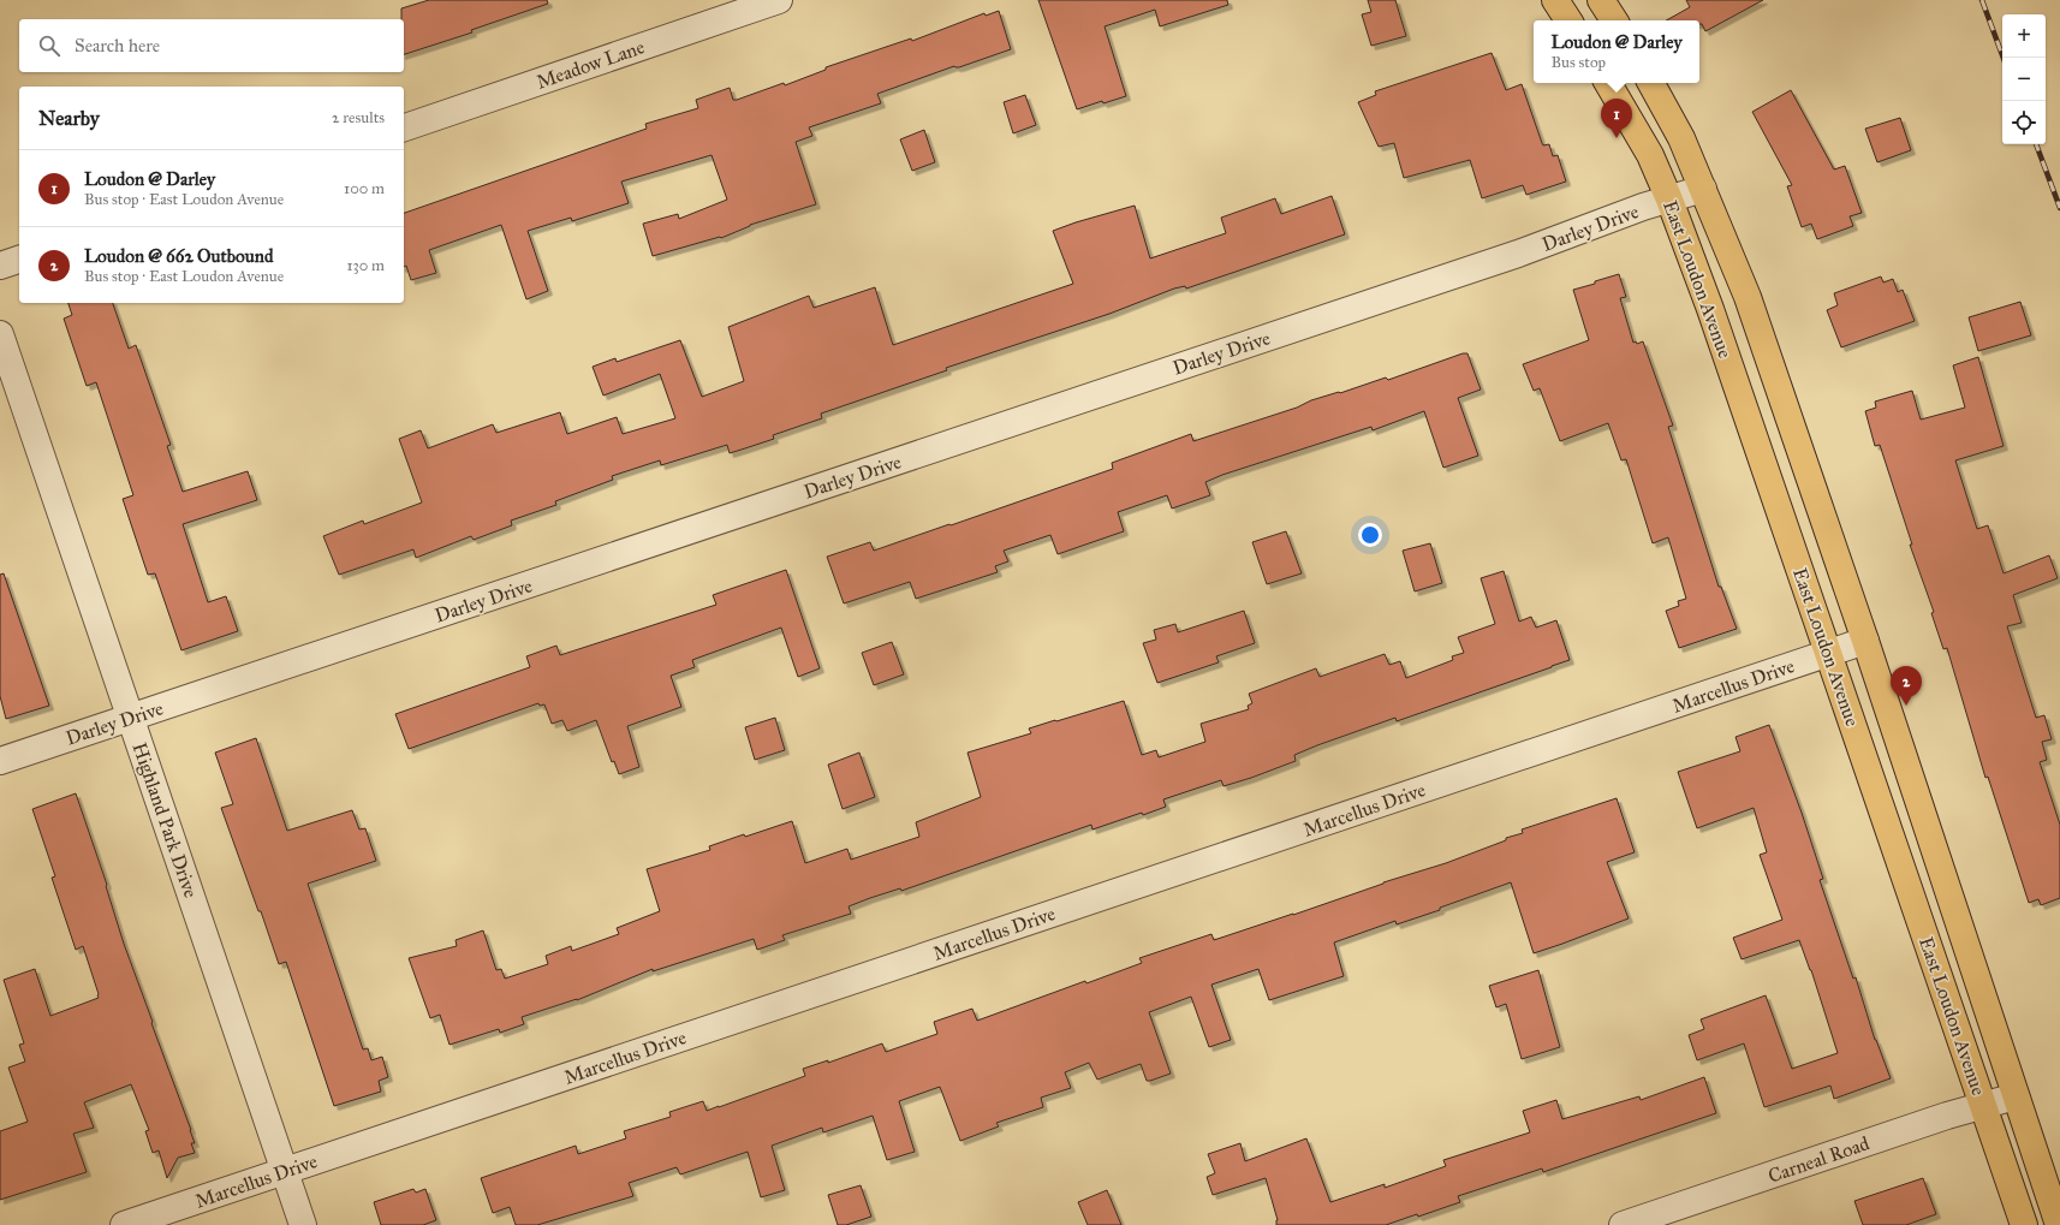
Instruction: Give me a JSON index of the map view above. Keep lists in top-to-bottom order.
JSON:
{
  "streets": {
    "main road": ["East Loudon Avenue"],
    "street": [
      "Meadow Lane",
      "Darley Drive",
      "Marcellus Drive",
      "Highland Park Drive",
      "Carneal Road"
    ]
  },
  "crossings": [
    ["Darley Drive", "East Loudon Avenue"],
    ["Darley Drive", "Highland Park Drive"],
    ["East Loudon Avenue", "Marcellus Drive"],
    ["East Loudon Avenue", "Carneal Road"],
    ["Marcellus Drive", "Highland Park Drive"]
  ],
  "page": {
    "map_buttons": ["+", "−"],
    "search": "Search here",
    "popup": ["Loudon @ Darley", "Bus stop"],
    "heading": ["Nearby", "2 results"],
    "pins": ["1", "2"],
    "list": [
      {
        "mark": "1",
        "name": "Loudon @ Darley",
        "note": "Bus stop · East Loudon Avenue",
        "value": "100 m"
      },
      {
        "mark": "2",
        "name": "Loudon @ 662 Outbound",
        "note": "Bus stop · East Loudon Avenue",
        "value": "130 m"
      }
    ]
  }
}
